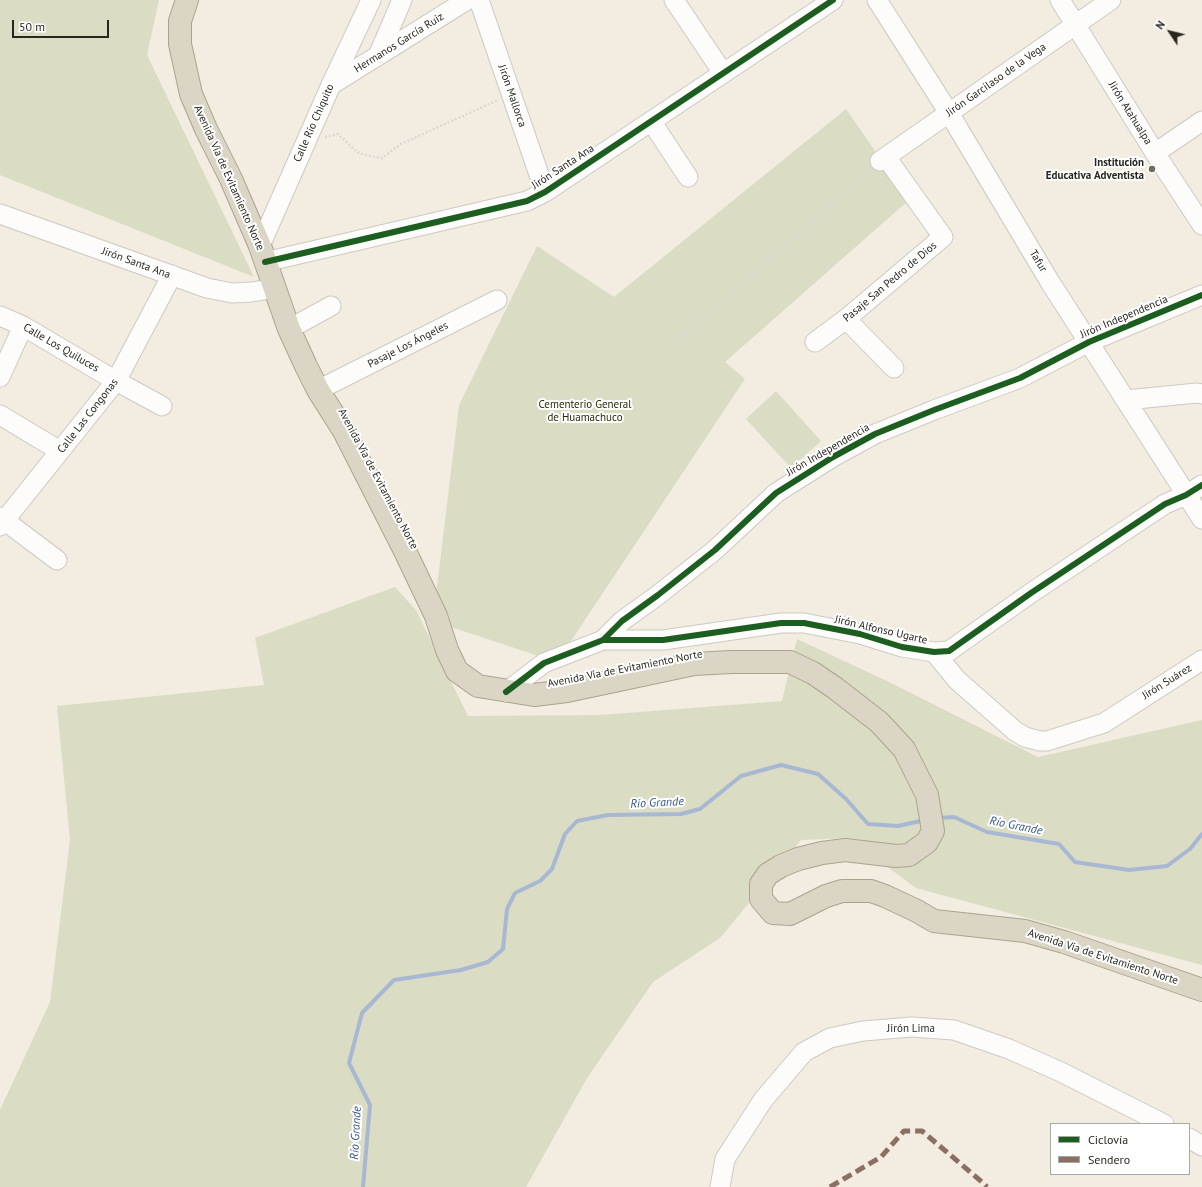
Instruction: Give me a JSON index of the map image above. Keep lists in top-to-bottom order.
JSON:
{
  "streets": {
    "highway": ["Avenida Vía de Evitamiento Norte"],
    "street": [
      "Hermanos García Ruiz",
      "Jirón Garcilaso de la Vega",
      "Jirón Mallorca",
      "Jirón Atahualpa",
      "Calle Río Chiquito",
      "Jirón Santa Ana",
      "Tafur",
      "Pasaje San Pedro de Dios",
      "Jirón Independencia",
      "Pasaje Los Ángeles",
      "Calle Los Quiluces",
      "Calle Las Congonas",
      "Jirón Alfonso Ugarte",
      "Jirón Suárez",
      "Jirón Lima"
    ]
  },
  "crossings": [
    ["Hermanos García Ruiz", "Calle Río Chiquito"],
    ["Jirón Garcilaso de la Vega", "Jirón Atahualpa"],
    ["Jirón Garcilaso de la Vega", "Tafur"],
    ["Jirón Garcilaso de la Vega", "Pasaje San Pedro de Dios"],
    ["Jirón Mallorca", "Jirón Santa Ana"],
    ["Calle Río Chiquito", "Jirón Santa Ana"],
    ["Calle Río Chiquito", "Avenida Vía de Evitamiento Norte"],
    ["Jirón Santa Ana", "Avenida Vía de Evitamiento Norte"],
    ["Jirón Santa Ana", "Calle Las Congonas"],
    ["Avenida Vía de Evitamiento Norte", "Jirón Independencia"],
    ["Avenida Vía de Evitamiento Norte", "Pasaje Los Ángeles"],
    ["Tafur", "Jirón Independencia"],
    ["Tafur", "Jirón Alfonso Ugarte"],
    ["Jirón Independencia", "Jirón Alfonso Ugarte"],
    ["Calle Los Quiluces", "Calle Las Congonas"],
    ["Jirón Alfonso Ugarte", "Jirón Suárez"]
  ],
  "water": ["Río Grande"],
  "parks": ["Cementerio General de Huamachuco"],
  "places": ["Institución Educativa Adventista"],
  "legend": ["Ciclovía", "Sendero"],
  "scale_bar": "50 m",
  "north": "top left"
}
